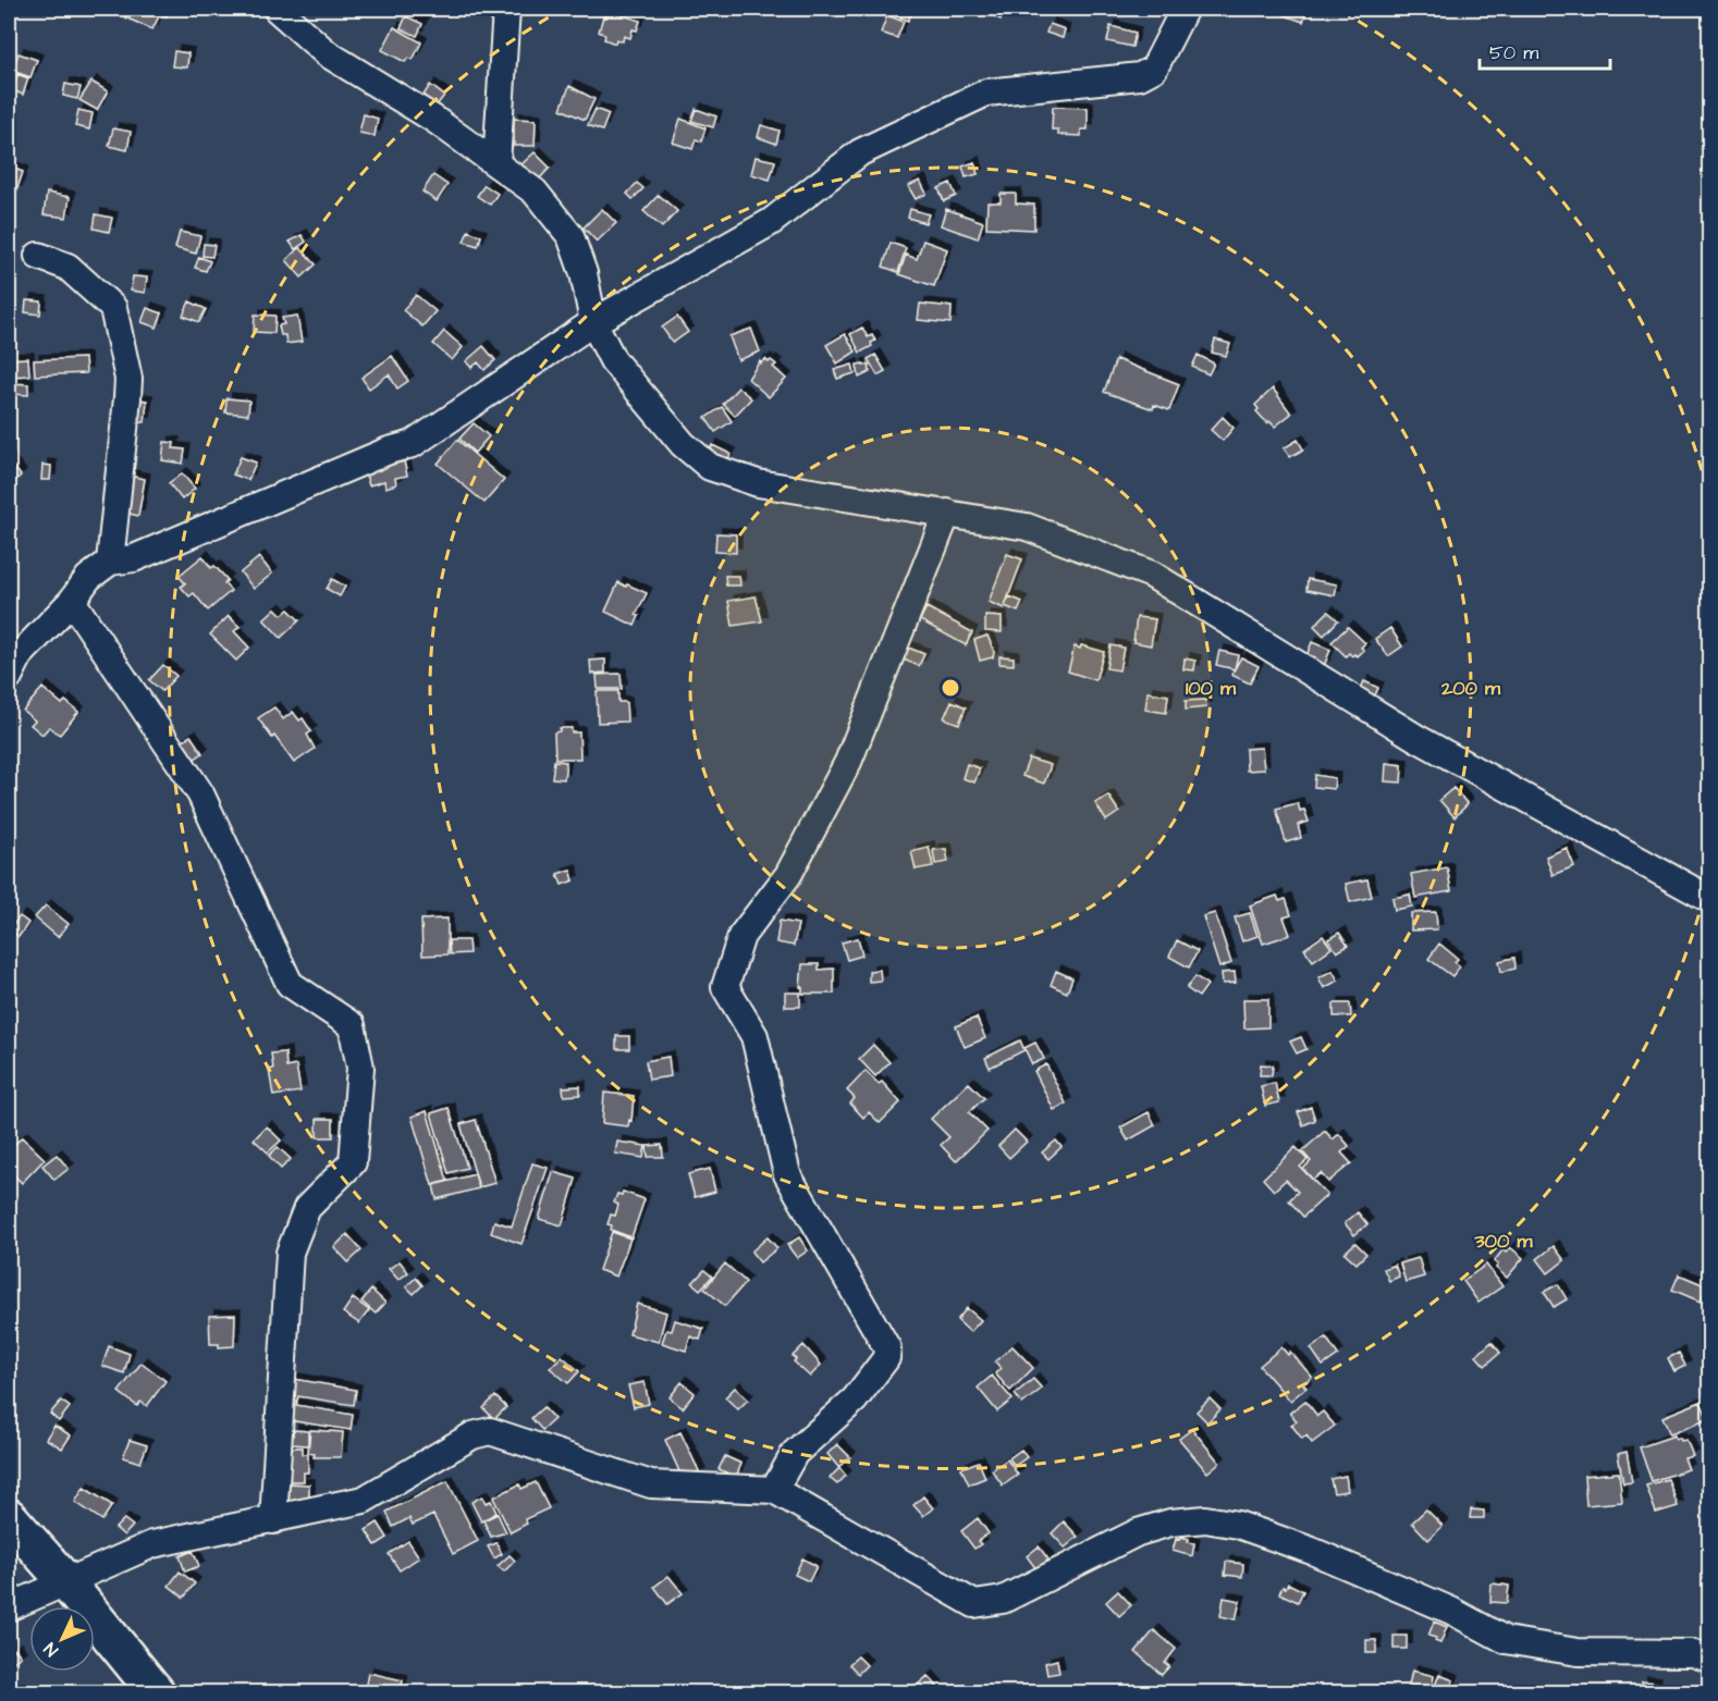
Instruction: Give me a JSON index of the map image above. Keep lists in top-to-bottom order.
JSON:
{
  "scale_bar": "50 m",
  "north": "bottom left",
  "rings": ["100 m", "200 m", "300 m"]
}
